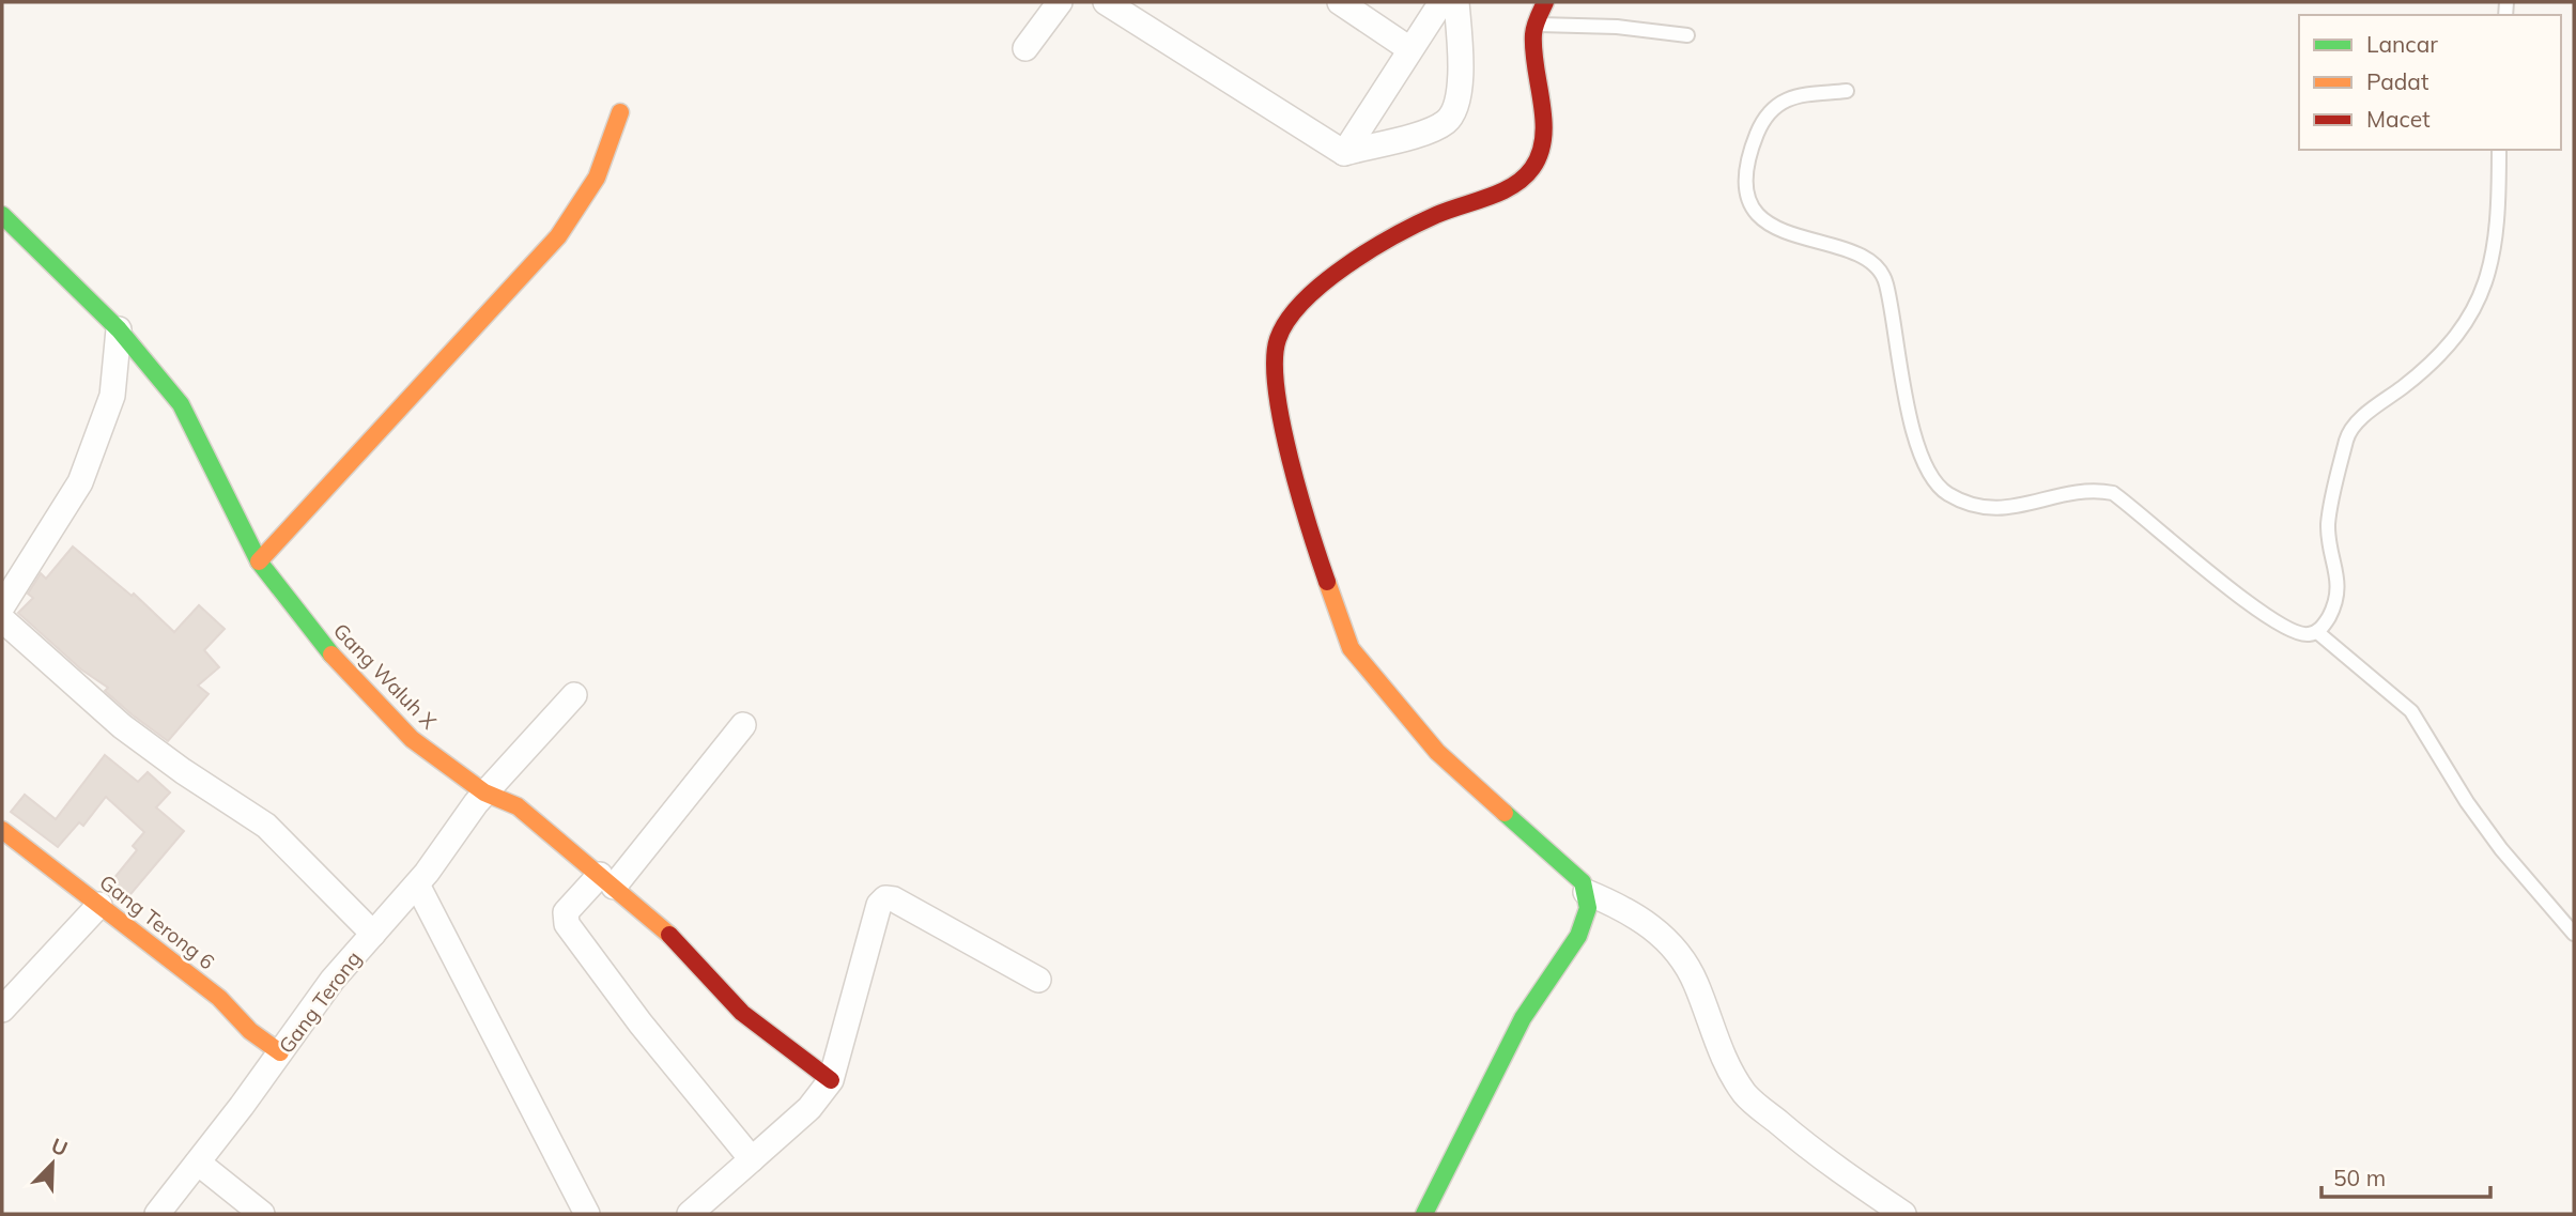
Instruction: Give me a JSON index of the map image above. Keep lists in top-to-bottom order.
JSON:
{
  "streets": {
    "street": ["Gang Waluh X", "Gang Terong 6", "Gang Terong"]
  },
  "crossings": [
    ["Gang Waluh X", "Gang Terong"],
    ["Gang Terong 6", "Gang Terong"]
  ],
  "legend": ["Lancar", "Padat", "Macet"],
  "scale_bar": "50 m",
  "north": "top right"
}
